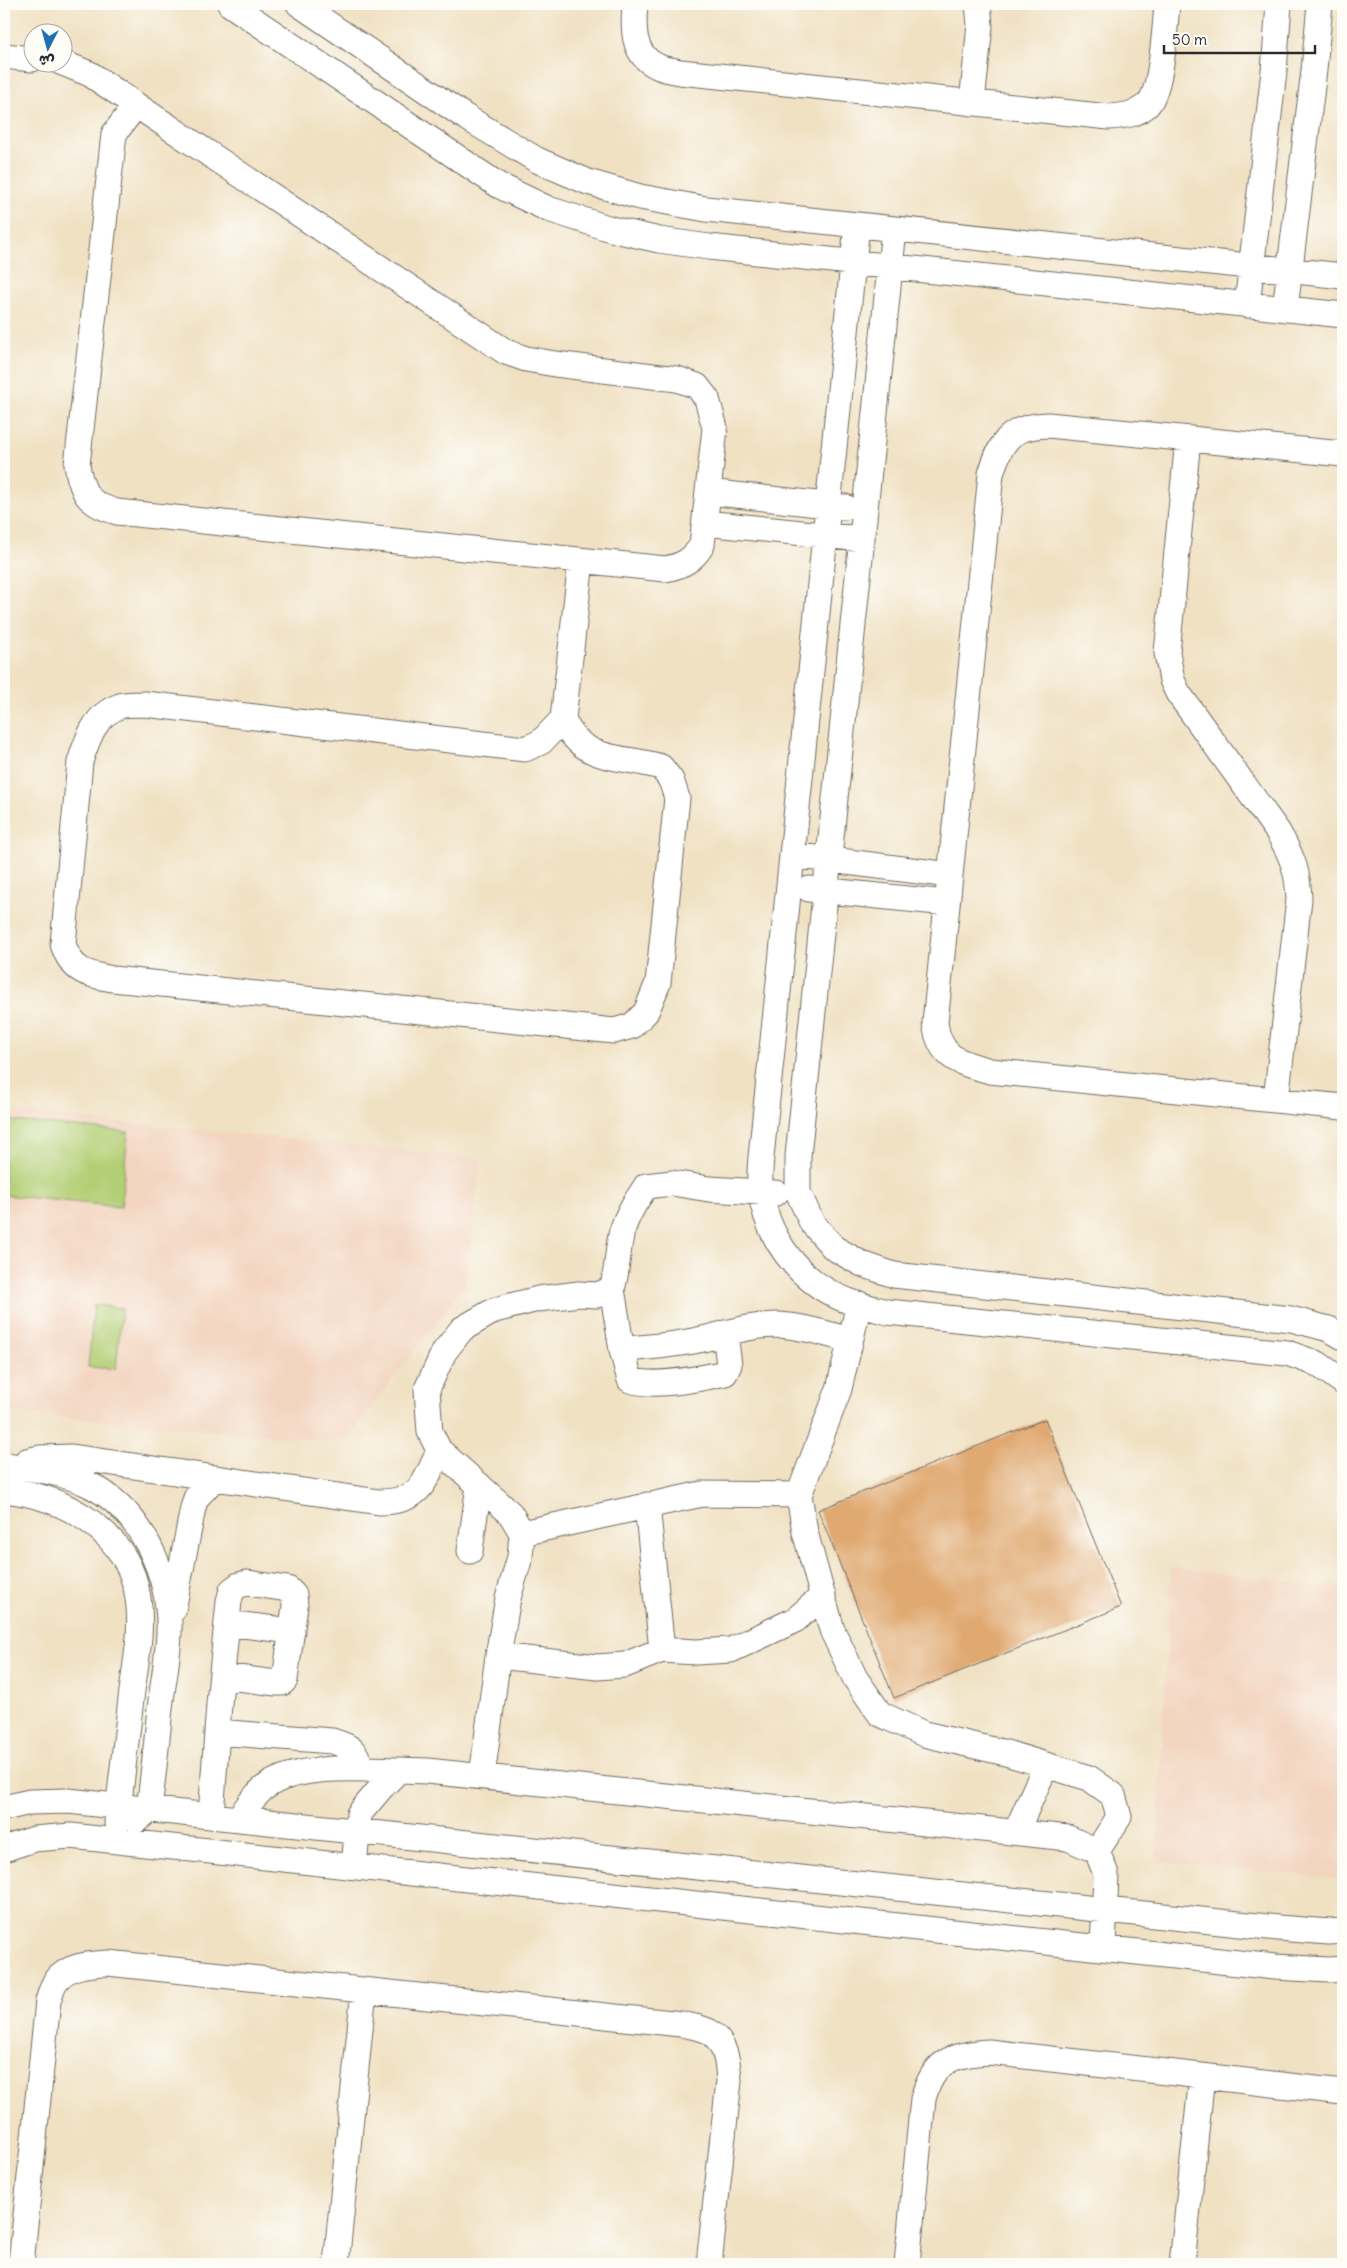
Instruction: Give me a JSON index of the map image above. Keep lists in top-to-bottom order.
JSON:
{
  "scale_bar": "50 m",
  "north": "bottom"
}
